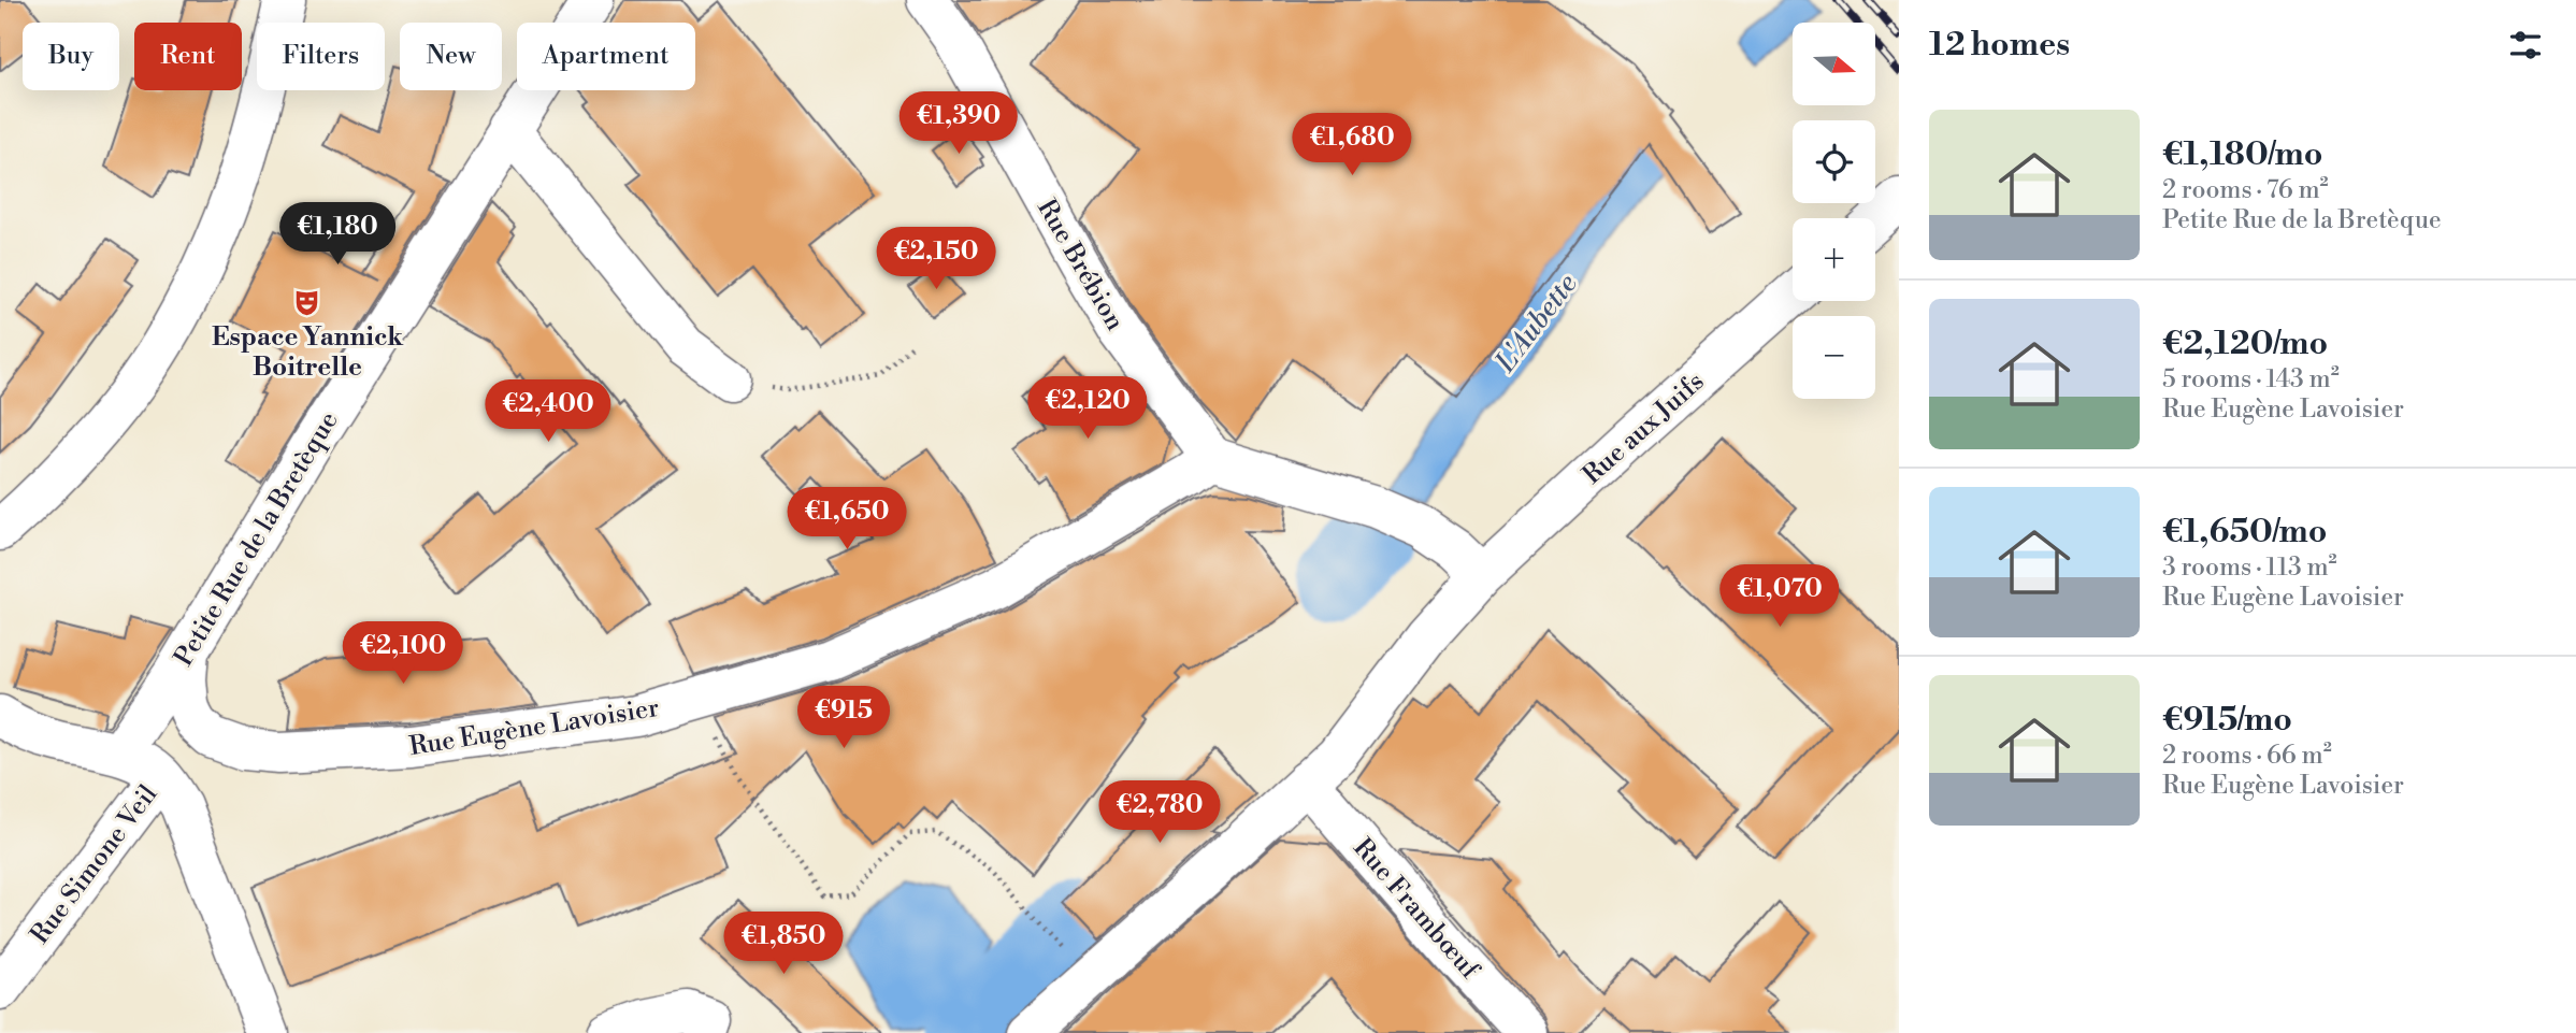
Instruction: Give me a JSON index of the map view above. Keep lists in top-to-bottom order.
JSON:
{
  "streets": {
    "street": [
      "Rue Brébion",
      "Rue aux Juifs",
      "Petite Rue de la Bretèque",
      "Rue Eugène Lavoisier",
      "Rue Simone Veil",
      "Rue Frambœuf"
    ]
  },
  "crossings": [
    ["Rue Brébion", "Rue Eugène Lavoisier"],
    ["Rue aux Juifs", "Rue Frambœuf"],
    ["Petite Rue de la Bretèque", "Rue Eugène Lavoisier"]
  ],
  "water": ["L'Aubette"],
  "places": {
    "theatre": ["Espace Yannick Boitrelle"]
  },
  "north": "right",
  "page": {
    "heading": "12 homes",
    "map_buttons": ["+", "−"],
    "chip": [
      "Buy",
      "Rent",
      "Filters",
      "New",
      "Apartment"
    ],
    "list": [
      {
        "name": "€1,180/mo",
        "note": "2 rooms · 76 m² · Petite Rue de la Bretèque"
      },
      {
        "name": "€2,120/mo",
        "note": "5 rooms · 143 m² · Rue Eugène Lavoisier"
      },
      {
        "name": "€1,650/mo",
        "note": "3 rooms · 113 m² · Rue Eugène Lavoisier"
      },
      {
        "name": "€915/mo",
        "note": "2 rooms · 66 m² · Rue Eugène Lavoisier"
      }
    ],
    "price": [
      "€1,390",
      "€1,680",
      "€1,180",
      "€2,150",
      "€2,120",
      "€2,400",
      "€1,650",
      "€1,070",
      "€2,100",
      "€915",
      "€2,780",
      "€1,850"
    ]
  }
}
